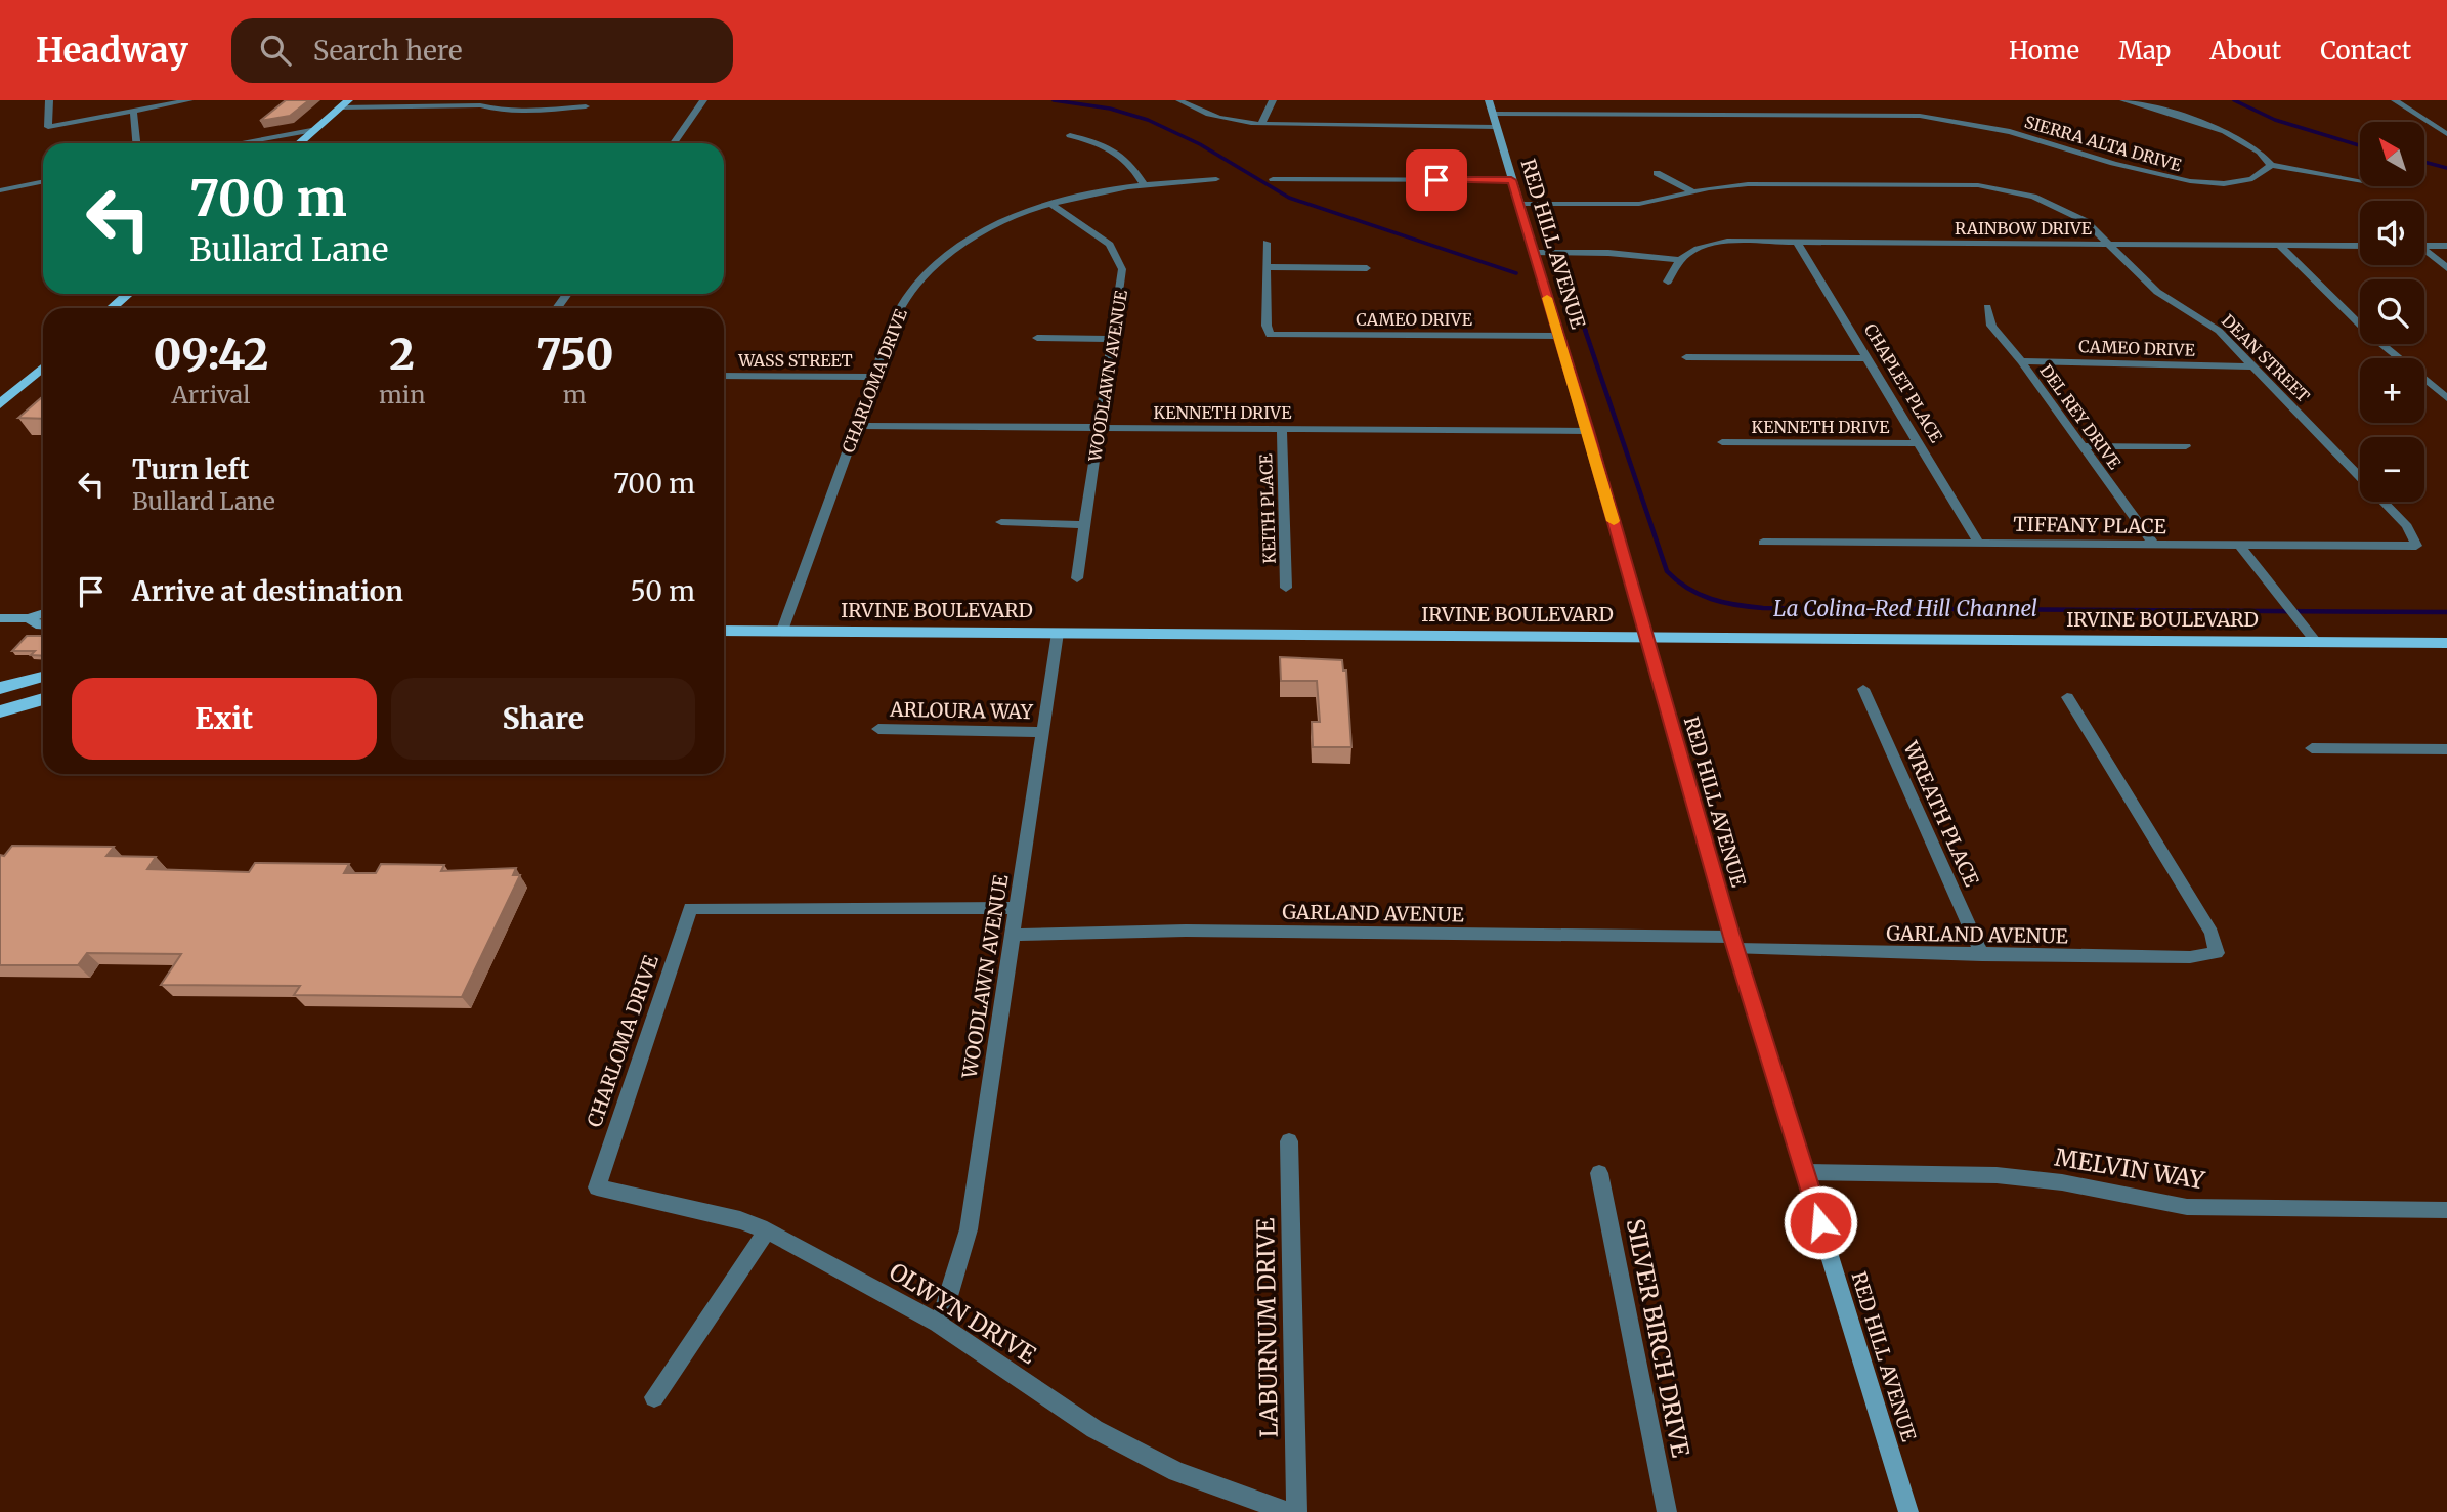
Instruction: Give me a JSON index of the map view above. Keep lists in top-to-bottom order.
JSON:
{
  "streets": {
    "main road": ["RED HILL AVENUE", "IRVINE BOULEVARD"],
    "street": [
      "SIERRA ALTA DRIVE",
      "RAINBOW DRIVE",
      "CAMEO DRIVE",
      "DEAN STREET",
      "WASS STREET",
      "WOODLAWN AVENUE",
      "CHARLOMA DRIVE",
      "CHAPLET PLACE",
      "KENNETH DRIVE",
      "DEL REY DRIVE",
      "KEITH PLACE",
      "TIFFANY PLACE",
      "ARLOURA WAY",
      "WREATH PLACE",
      "GARLAND AVENUE",
      "MELVIN WAY",
      "OLWYN DRIVE",
      "LABURNUM DRIVE",
      "SILVER BIRCH DRIVE"
    ]
  },
  "crossings": [
    ["SIERRA ALTA DRIVE", "RED HILL AVENUE"],
    ["RAINBOW DRIVE", "DEAN STREET"],
    ["RAINBOW DRIVE", "CHAPLET PLACE"],
    ["RED HILL AVENUE", "CAMEO DRIVE"],
    ["RED HILL AVENUE", "DEAN STREET"],
    ["RED HILL AVENUE", "KENNETH DRIVE"],
    ["RED HILL AVENUE", "IRVINE BOULEVARD"],
    ["RED HILL AVENUE", "GARLAND AVENUE"],
    ["RED HILL AVENUE", "MELVIN WAY"],
    ["CAMEO DRIVE", "DEAN STREET"],
    ["CAMEO DRIVE", "DEL REY DRIVE"],
    ["DEAN STREET", "TIFFANY PLACE"],
    ["WASS STREET", "CHARLOMA DRIVE"],
    ["WOODLAWN AVENUE", "CHARLOMA DRIVE"],
    ["WOODLAWN AVENUE", "KENNETH DRIVE"],
    ["WOODLAWN AVENUE", "IRVINE BOULEVARD"],
    ["WOODLAWN AVENUE", "ARLOURA WAY"],
    ["WOODLAWN AVENUE", "GARLAND AVENUE"],
    ["WOODLAWN AVENUE", "OLWYN DRIVE"],
    ["CHARLOMA DRIVE", "KENNETH DRIVE"],
    ["CHARLOMA DRIVE", "IRVINE BOULEVARD"],
    ["CHARLOMA DRIVE", "OLWYN DRIVE"],
    ["CHAPLET PLACE", "KENNETH DRIVE"],
    ["CHAPLET PLACE", "TIFFANY PLACE"],
    ["KENNETH DRIVE", "KEITH PLACE"],
    ["DEL REY DRIVE", "TIFFANY PLACE"],
    ["WREATH PLACE", "GARLAND AVENUE"]
  ],
  "water": ["La Colina-Red Hill Channel"],
  "north": "top left",
  "page": {
    "header": "Headway",
    "search": "Search here",
    "nav": [
      "Home",
      "Map",
      "About",
      "Contact"
    ],
    "map_buttons": ["+", "−"],
    "turn": ["700 m", "Bullard Lane"],
    "eta": [
      "09:42",
      "Arrival",
      "2",
      "min",
      "750",
      "m"
    ],
    "list": [
      {
        "name": "Turn left",
        "note": "Bullard Lane",
        "value": "700 m"
      },
      {
        "name": "Arrive at destination",
        "value": "50 m"
      }
    ],
    "buttons": ["Exit", "Share"]
  }
}
